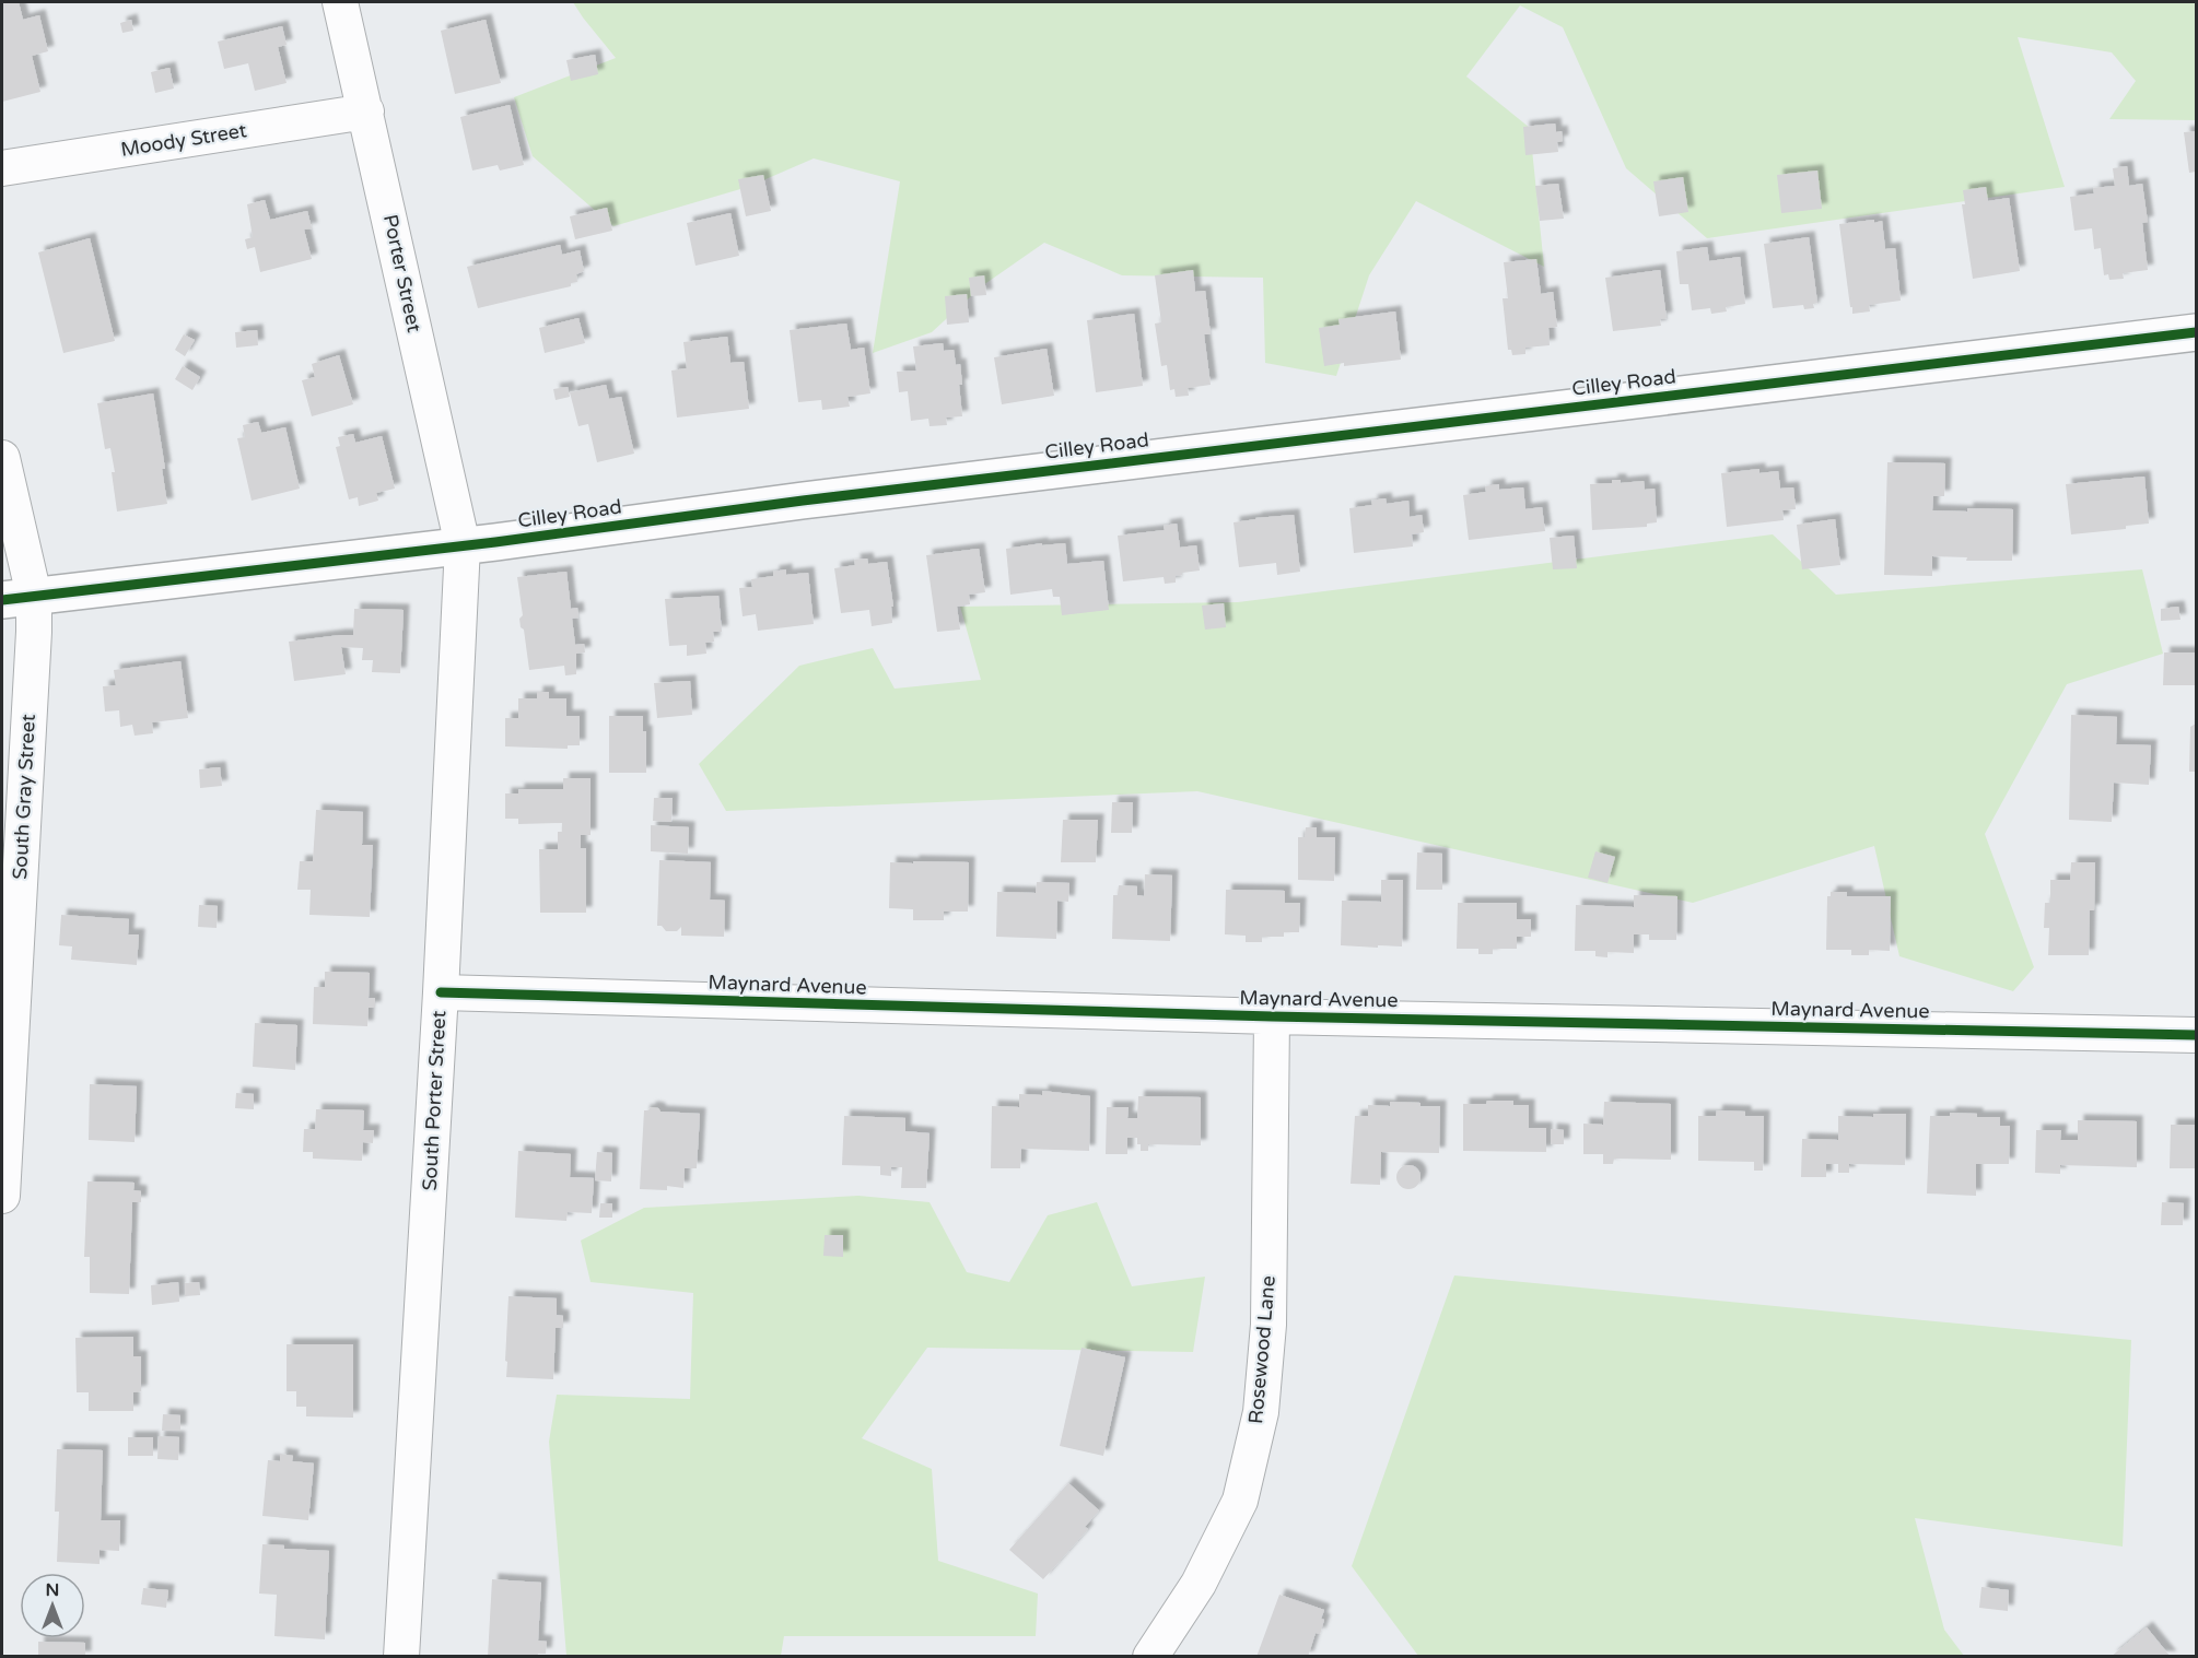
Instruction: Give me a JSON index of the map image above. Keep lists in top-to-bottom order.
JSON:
{
  "streets": {
    "street": [
      "Moody Street",
      "Porter Street",
      "Cilley Road",
      "South Gray Street",
      "Maynard Avenue",
      "South Porter Street",
      "Rosewood Lane"
    ]
  },
  "crossings": [
    ["Moody Street", "Porter Street"],
    ["Porter Street", "Cilley Road"],
    ["Porter Street", "South Porter Street"],
    ["Cilley Road", "South Gray Street"],
    ["Cilley Road", "South Porter Street"],
    ["Maynard Avenue", "South Porter Street"],
    ["Maynard Avenue", "Rosewood Lane"]
  ],
  "north": "top"
}
